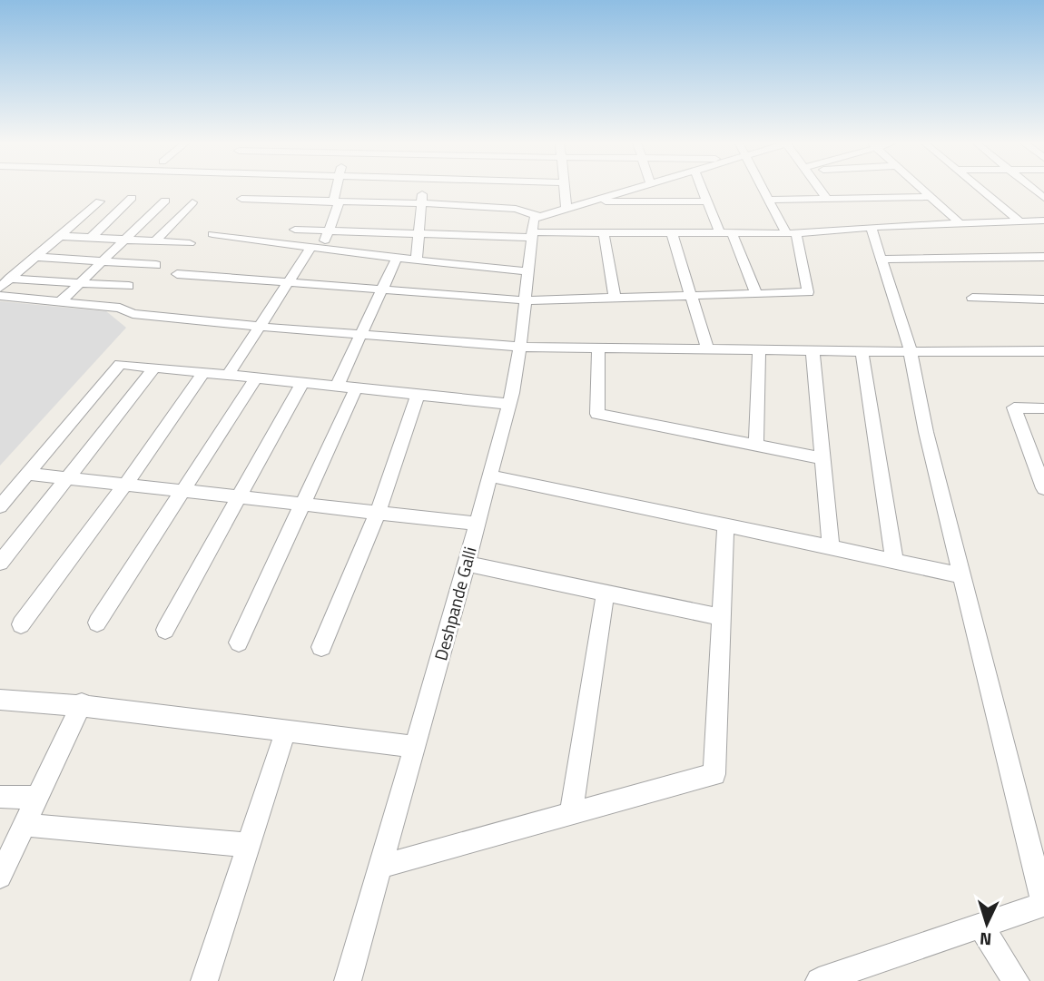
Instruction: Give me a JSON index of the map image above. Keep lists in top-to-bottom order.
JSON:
{
  "streets": {
    "street": ["Deshpande Galli"]
  },
  "north": "bottom"
}
